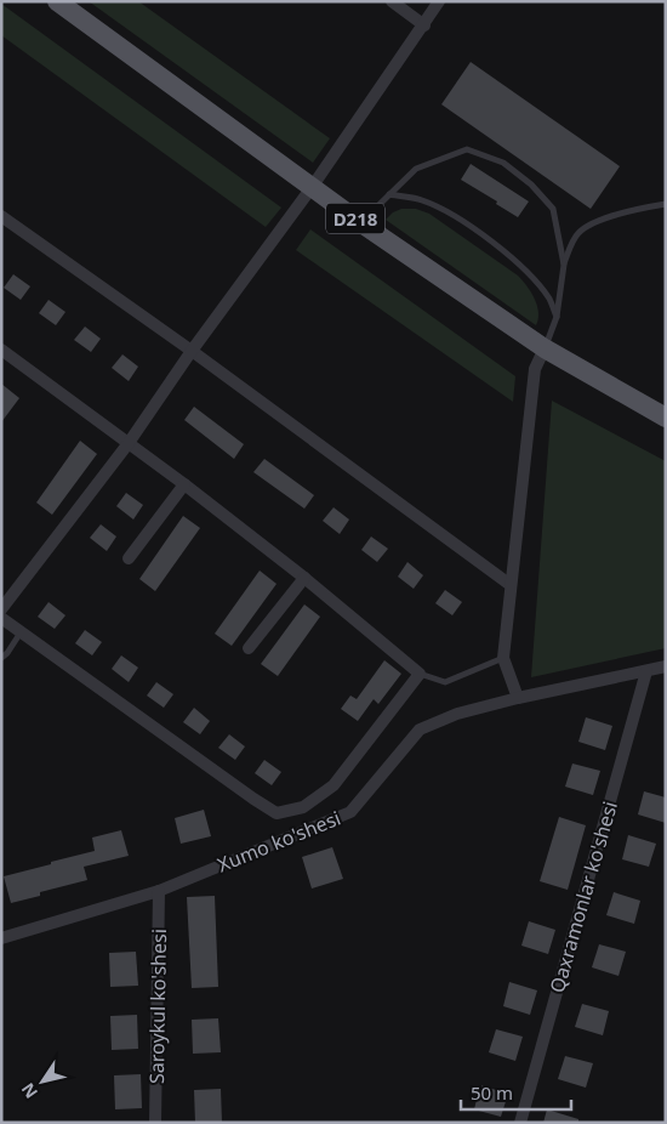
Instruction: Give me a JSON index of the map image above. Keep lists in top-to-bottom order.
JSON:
{
  "streets": {
    "main road": ["D218"],
    "street": ["Xumo ko'shesi", "Qaxramonlar ko'shesi", "Saroykul ko'shesi"]
  },
  "crossings": [
    ["Xumo ko'shesi", "Qaxramonlar ko'shesi"],
    ["Xumo ko'shesi", "Saroykul ko'shesi"]
  ],
  "scale_bar": "50 m",
  "north": "bottom left"
}
